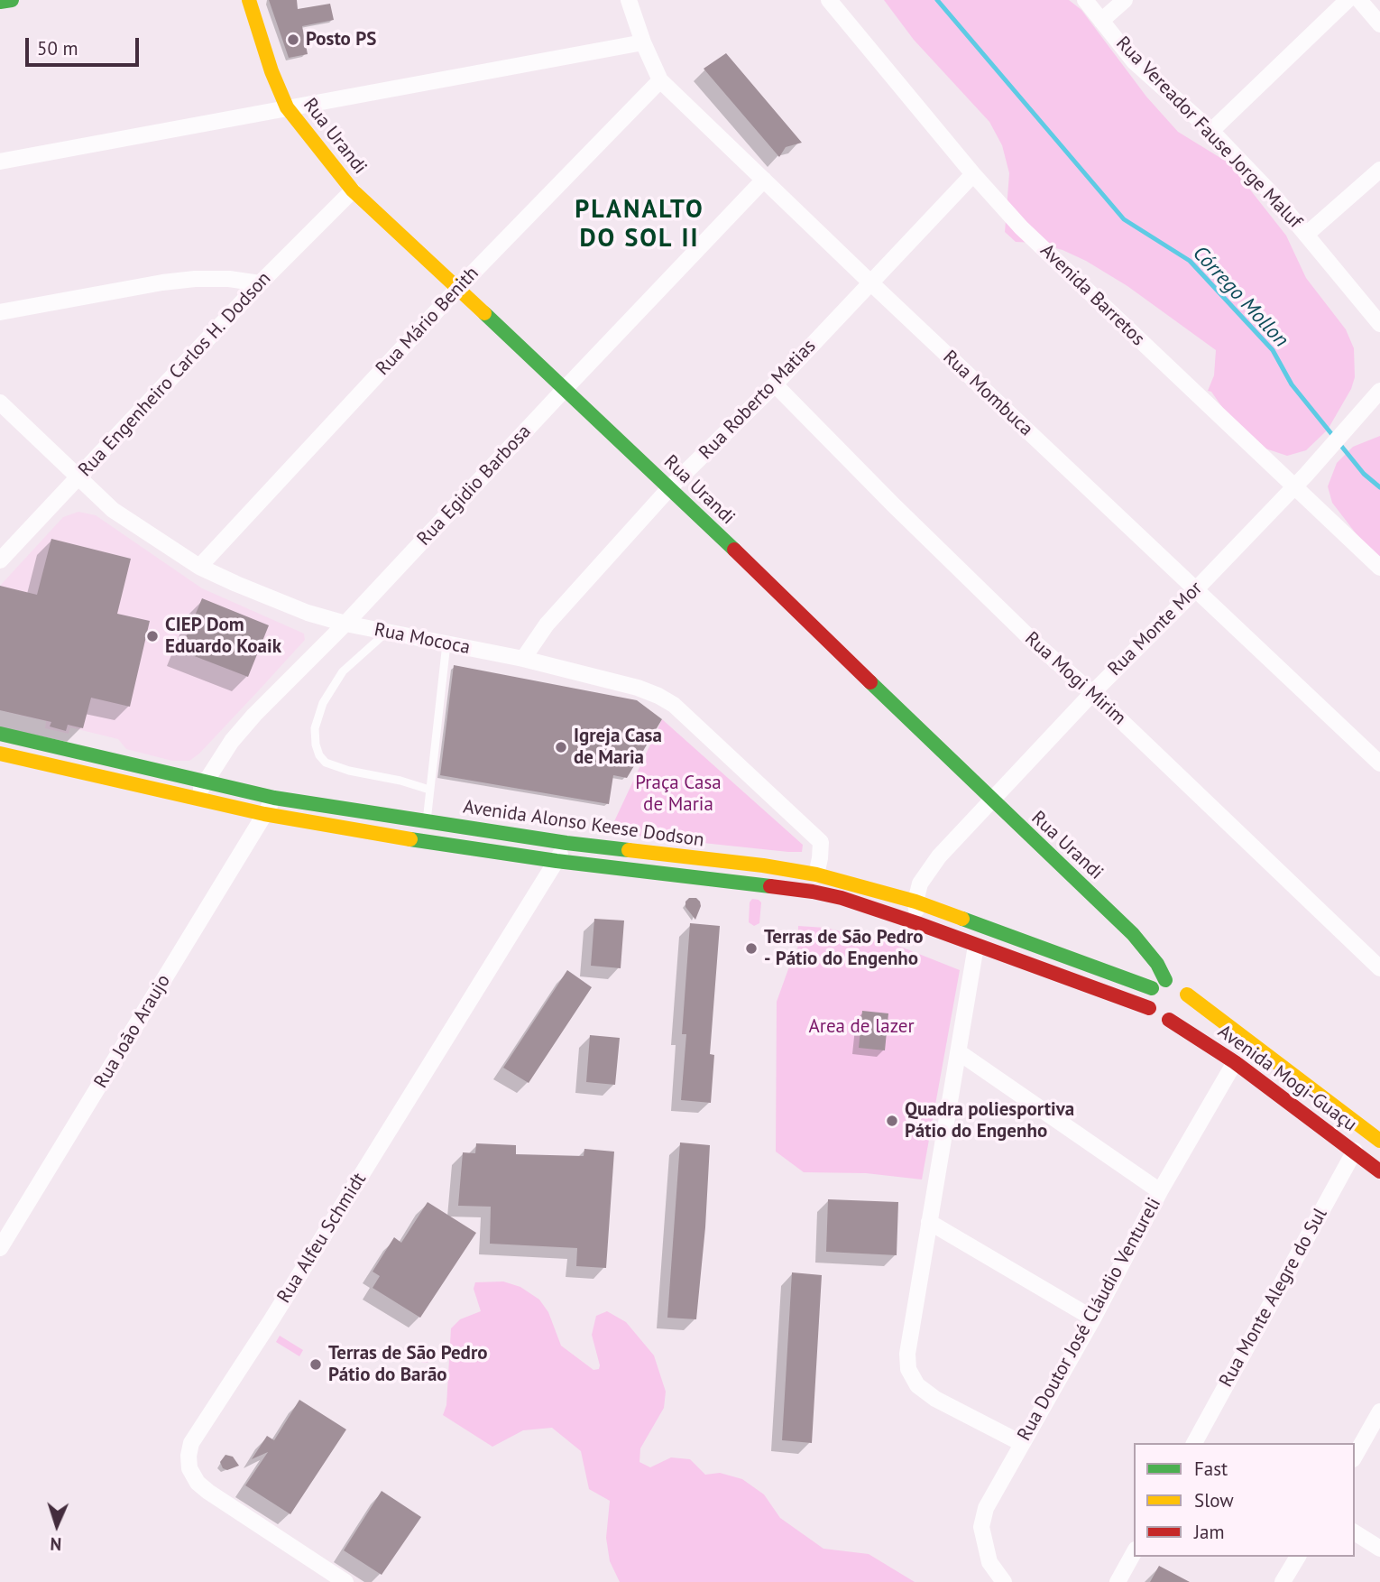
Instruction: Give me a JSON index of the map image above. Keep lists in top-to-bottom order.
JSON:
{
  "streets": {
    "street": [
      "Rua Vereador Fause Jorge Maluf",
      "Rua Urandi",
      "Avenida Barretos",
      "Rua Mário Benith",
      "Rua Engenheiro Carlos H. Dodson",
      "Rua Mombuca",
      "Rua Roberto Matias",
      "Rua Egidio Barbosa",
      "Rua Monte Mor",
      "Rua Mococa",
      "Rua Mogi Mirim",
      "Avenida Alonso Keese Dodson",
      "Rua João Araujo",
      "Avenida Mogi-Guaçu",
      "Rua Alfeu Schmidt",
      "Rua Monte Alegre do Sul",
      "Rua Doutor José Cláudio Ventureli"
    ]
  },
  "crossings": [
    ["Rua Urandi", "Rua Mário Benith"],
    ["Rua Urandi", "Rua Engenheiro Carlos H. Dodson"],
    ["Rua Urandi", "Rua Roberto Matias"],
    ["Rua Urandi", "Rua Egidio Barbosa"],
    ["Rua Urandi", "Rua Monte Mor"],
    ["Rua Urandi", "Avenida Alonso Keese Dodson"],
    ["Rua Urandi", "Avenida Mogi-Guaçu"],
    ["Avenida Barretos", "Rua Roberto Matias"],
    ["Avenida Barretos", "Rua Monte Mor"],
    ["Rua Mário Benith", "Rua Mombuca"],
    ["Rua Mário Benith", "Rua Mococa"],
    ["Rua Engenheiro Carlos H. Dodson", "Rua Mococa"],
    ["Rua Mombuca", "Rua Roberto Matias"],
    ["Rua Mombuca", "Rua Egidio Barbosa"],
    ["Rua Mombuca", "Rua Monte Mor"],
    ["Rua Roberto Matias", "Rua Mococa"],
    ["Rua Roberto Matias", "Rua Mogi Mirim"],
    ["Rua Egidio Barbosa", "Rua Mococa"],
    ["Rua Egidio Barbosa", "Avenida Alonso Keese Dodson"],
    ["Rua Monte Mor", "Rua Mogi Mirim"],
    ["Rua Monte Mor", "Avenida Alonso Keese Dodson"],
    ["Rua Mococa", "Avenida Alonso Keese Dodson"],
    ["Avenida Alonso Keese Dodson", "Rua João Araujo"],
    ["Avenida Alonso Keese Dodson", "Avenida Mogi-Guaçu"],
    ["Avenida Alonso Keese Dodson", "Rua Alfeu Schmidt"],
    ["Avenida Mogi-Guaçu", "Rua Monte Alegre do Sul"],
    ["Avenida Mogi-Guaçu", "Rua Doutor José Cláudio Ventureli"]
  ],
  "districts": ["PLANALTO DO SOL II"],
  "water": ["Córrego Mollon"],
  "parks": ["Praça Casa de Maria", "Area de lazer"],
  "places": [
    "Posto PS",
    "CIEP Dom Eduardo Koaik",
    "Igreja Casa de Maria",
    "Terras de São Pedro - Pátio do Engenho",
    "Quadra poliesportiva Pátio do Engenho",
    "Terras de São Pedro Pátio do Barão"
  ],
  "legend": ["Fast", "Slow", "Jam"],
  "scale_bar": "50 m",
  "north": "bottom"
}
